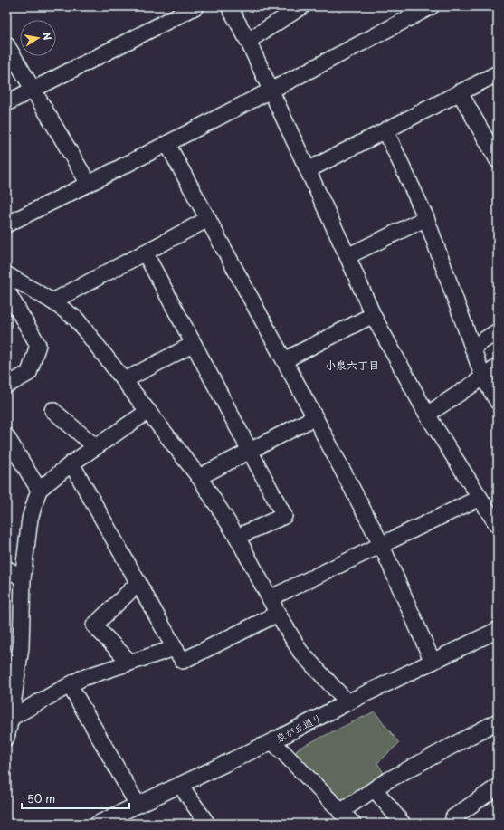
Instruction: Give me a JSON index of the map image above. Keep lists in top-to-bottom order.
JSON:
{
  "streets": {
    "street": ["泉が丘通り"]
  },
  "districts": ["小泉六丁目"],
  "scale_bar": "50 m",
  "north": "right"
}
